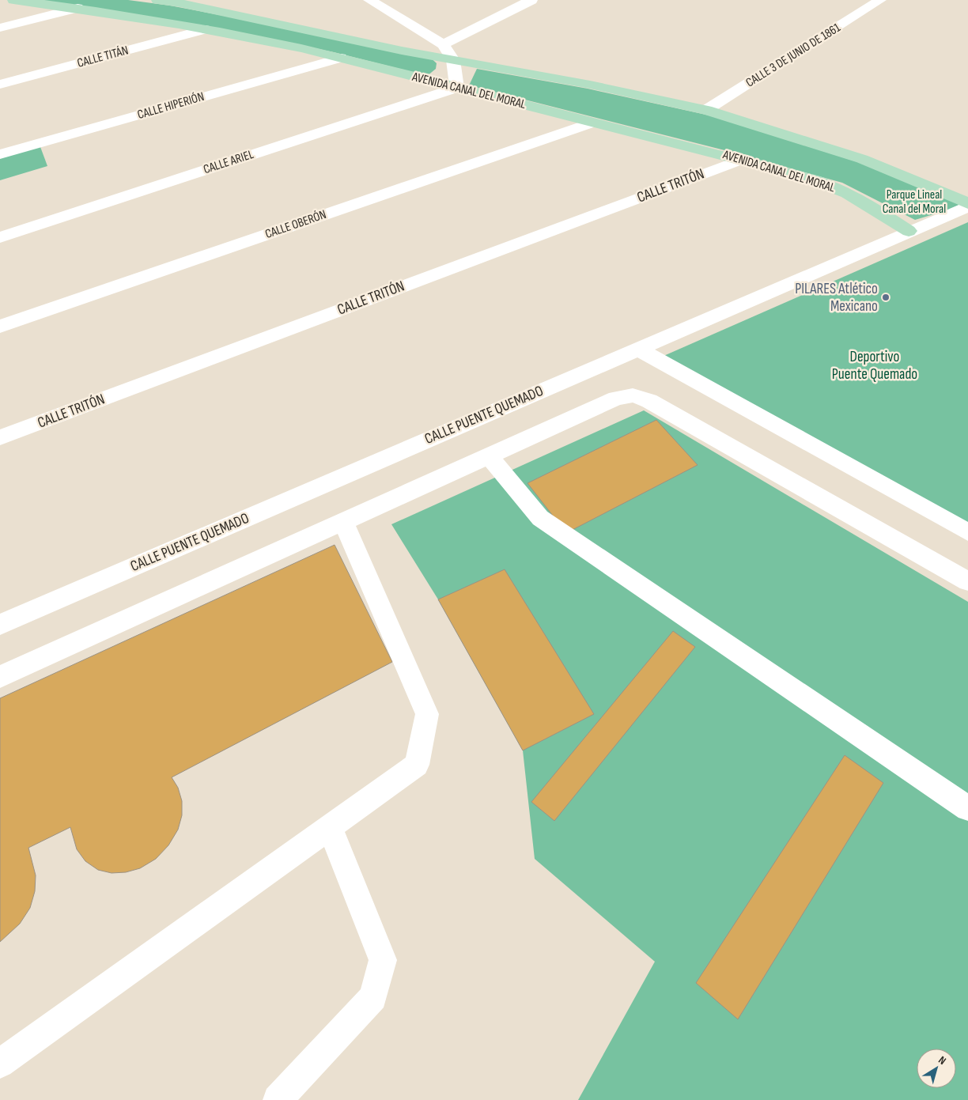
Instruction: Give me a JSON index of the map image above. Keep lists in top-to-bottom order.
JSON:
{
  "streets": {
    "main road": ["AVENIDA CANAL DEL MORAL"],
    "street": [
      "CALLE 3 DE JUNIO DE 1861",
      "CALLE TITÁN",
      "CALLE HIPERIÓN",
      "CALLE ARIEL",
      "CALLE TRITÓN",
      "CALLE OBERÓN",
      "CALLE PUENTE QUEMADO"
    ]
  },
  "crossings": [
    ["CALLE 3 DE JUNIO DE 1861", "AVENIDA CANAL DEL MORAL"],
    ["CALLE TITÁN", "AVENIDA CANAL DEL MORAL"],
    ["AVENIDA CANAL DEL MORAL", "CALLE HIPERIÓN"],
    ["AVENIDA CANAL DEL MORAL", "CALLE ARIEL"],
    ["AVENIDA CANAL DEL MORAL", "CALLE TRITÓN"],
    ["AVENIDA CANAL DEL MORAL", "CALLE OBERÓN"],
    ["AVENIDA CANAL DEL MORAL", "CALLE PUENTE QUEMADO"]
  ],
  "parks": ["Parque Lineal Canal del Moral", "Deportivo Puente Quemado"],
  "places": ["PILARES Atlético Mexicano"],
  "north": "top right"
}
